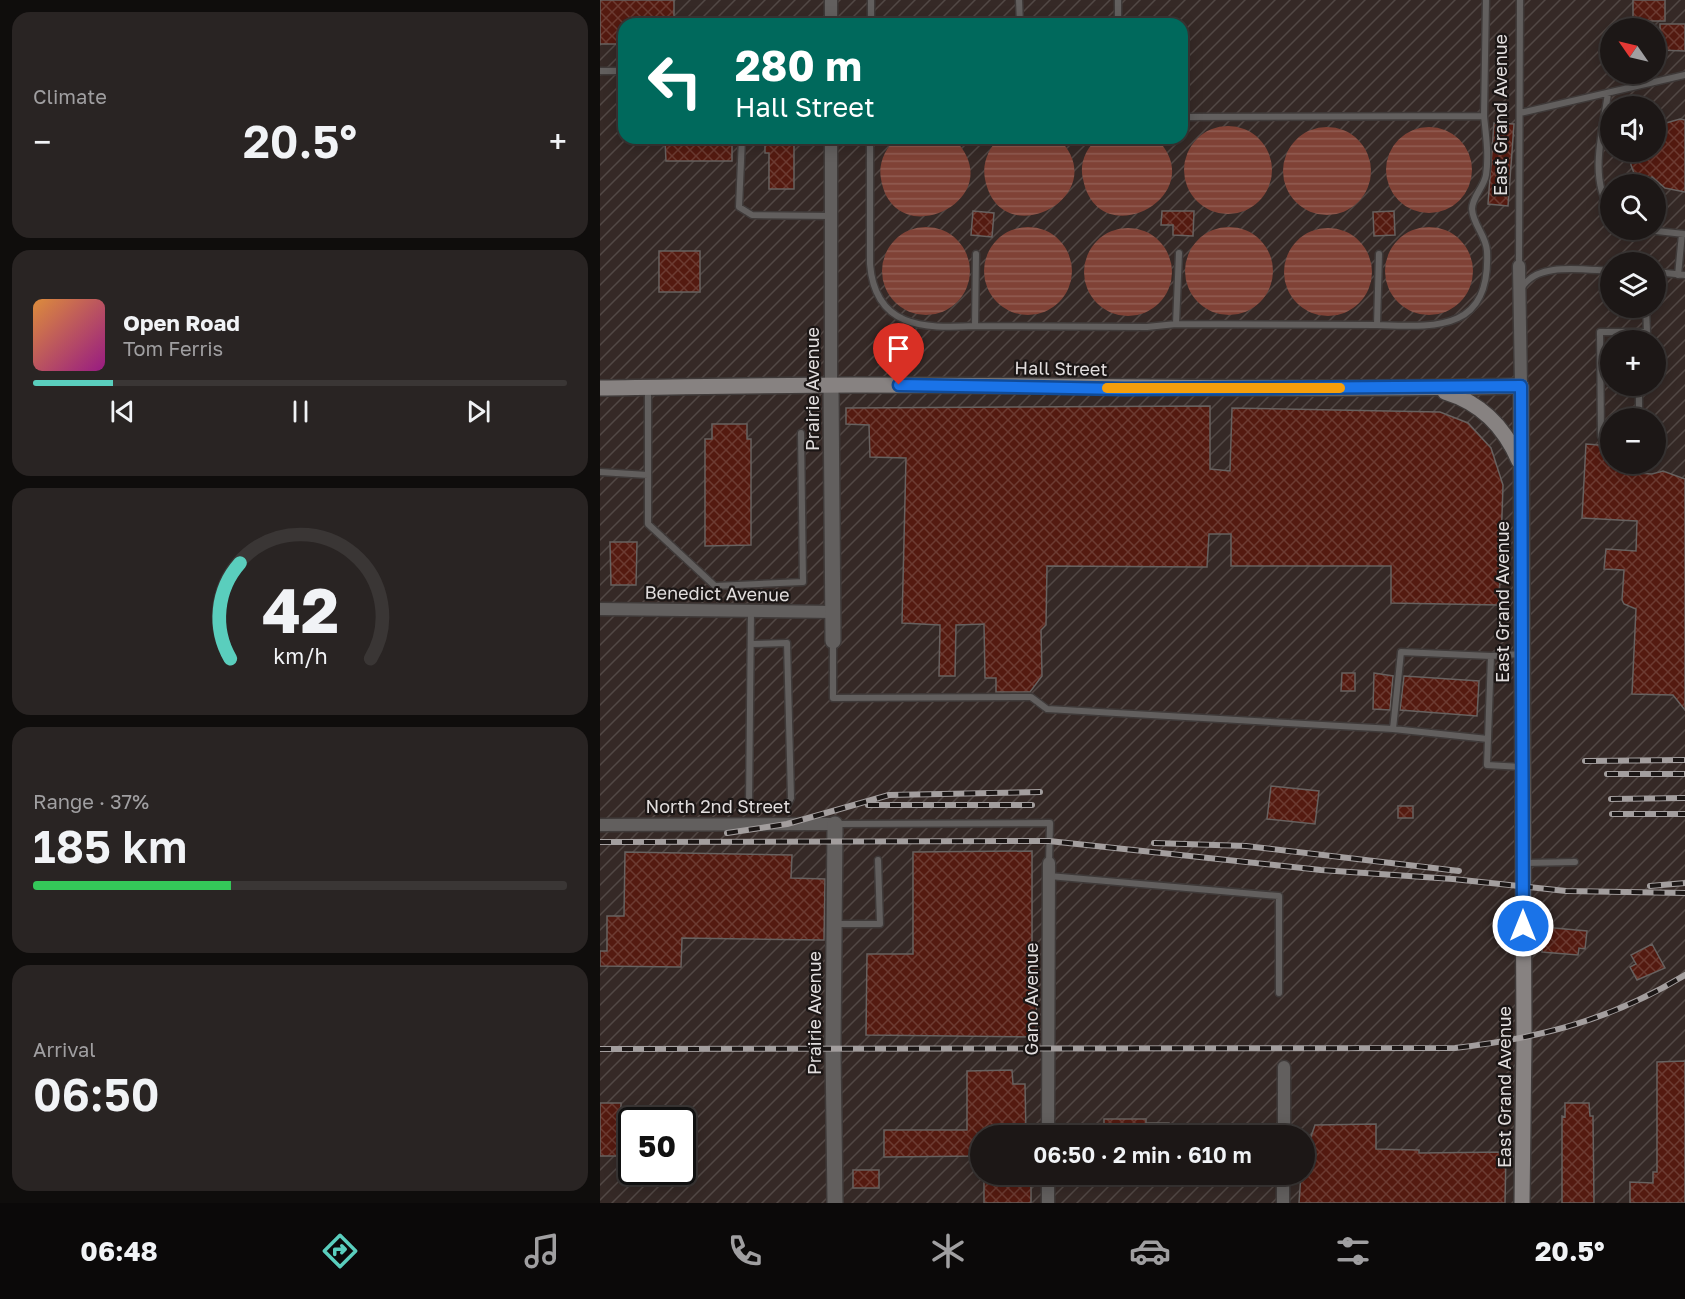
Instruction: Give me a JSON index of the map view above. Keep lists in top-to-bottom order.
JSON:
{
  "streets": {
    "main road": ["East Grand Avenue", "Hall Street"],
    "street": [
      "Prairie Avenue",
      "Benedict Avenue",
      "North 2nd Street",
      "Gano Avenue"
    ]
  },
  "crossings": [
    ["East Grand Avenue", "Hall Street"],
    ["Hall Street", "Prairie Avenue"],
    ["Prairie Avenue", "Benedict Avenue"],
    ["Prairie Avenue", "North 2nd Street"]
  ],
  "north": "top left",
  "page": {
    "tile": [
      "Climate",
      ["Range · 37%", "185 km"],
      ["Arrival", "06:50"]
    ],
    "map_buttons": ["+", "−"],
    "turn": ["280 m", "Hall Street"],
    "heat": ["−", "20.5°", "+"],
    "song": ["Open Road", "Tom Ferris"],
    "limit": "50",
    "trip": "06:50 · 2 min · 610 m",
    "tabs": ["06:48", "20.5°"],
    "gauge": ["42", "km/h"]
  }
}
